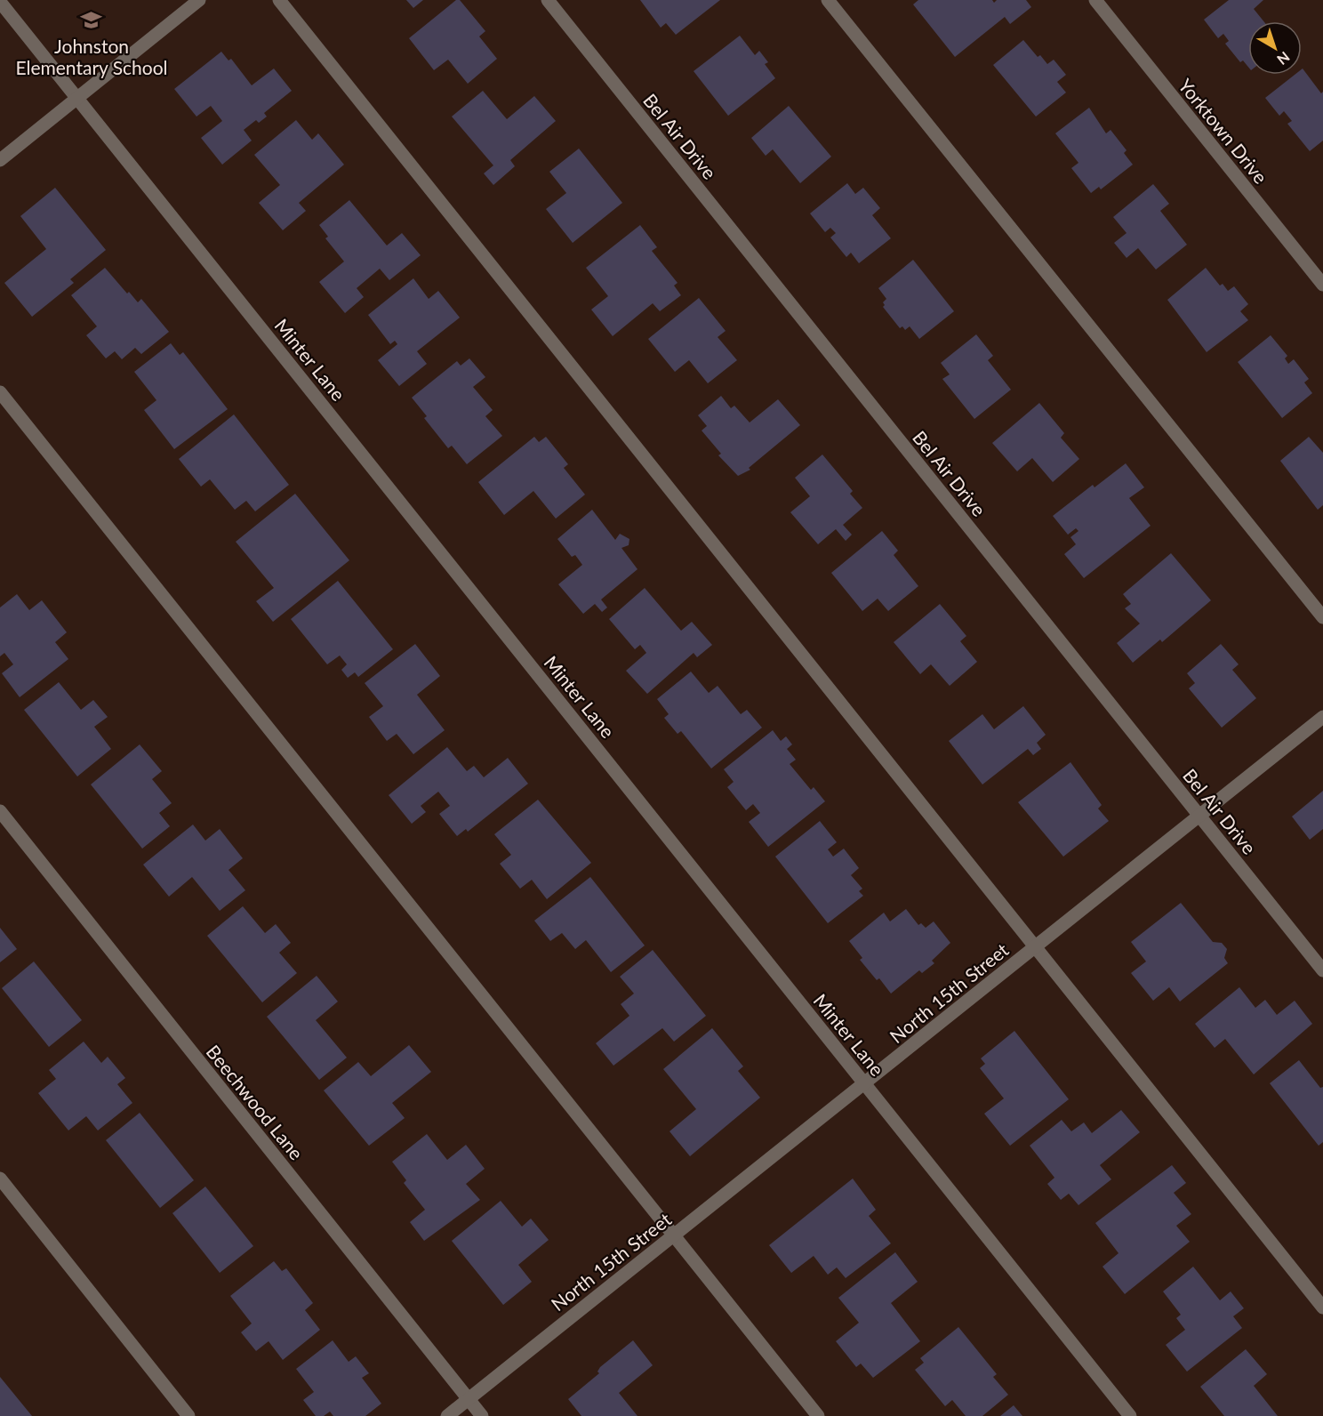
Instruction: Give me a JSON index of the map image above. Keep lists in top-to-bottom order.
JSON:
{
  "streets": {
    "street": [
      "Yorktown Drive",
      "Bel Air Drive",
      "Minter Lane",
      "North 15th Street",
      "Beechwood Lane"
    ]
  },
  "crossings": [
    ["Bel Air Drive", "North 15th Street"],
    ["Minter Lane", "North 15th Street"],
    ["North 15th Street", "Beechwood Lane"]
  ],
  "places": {
    "school or university": ["Johnston Elementary School"]
  },
  "north": "bottom right"
}
